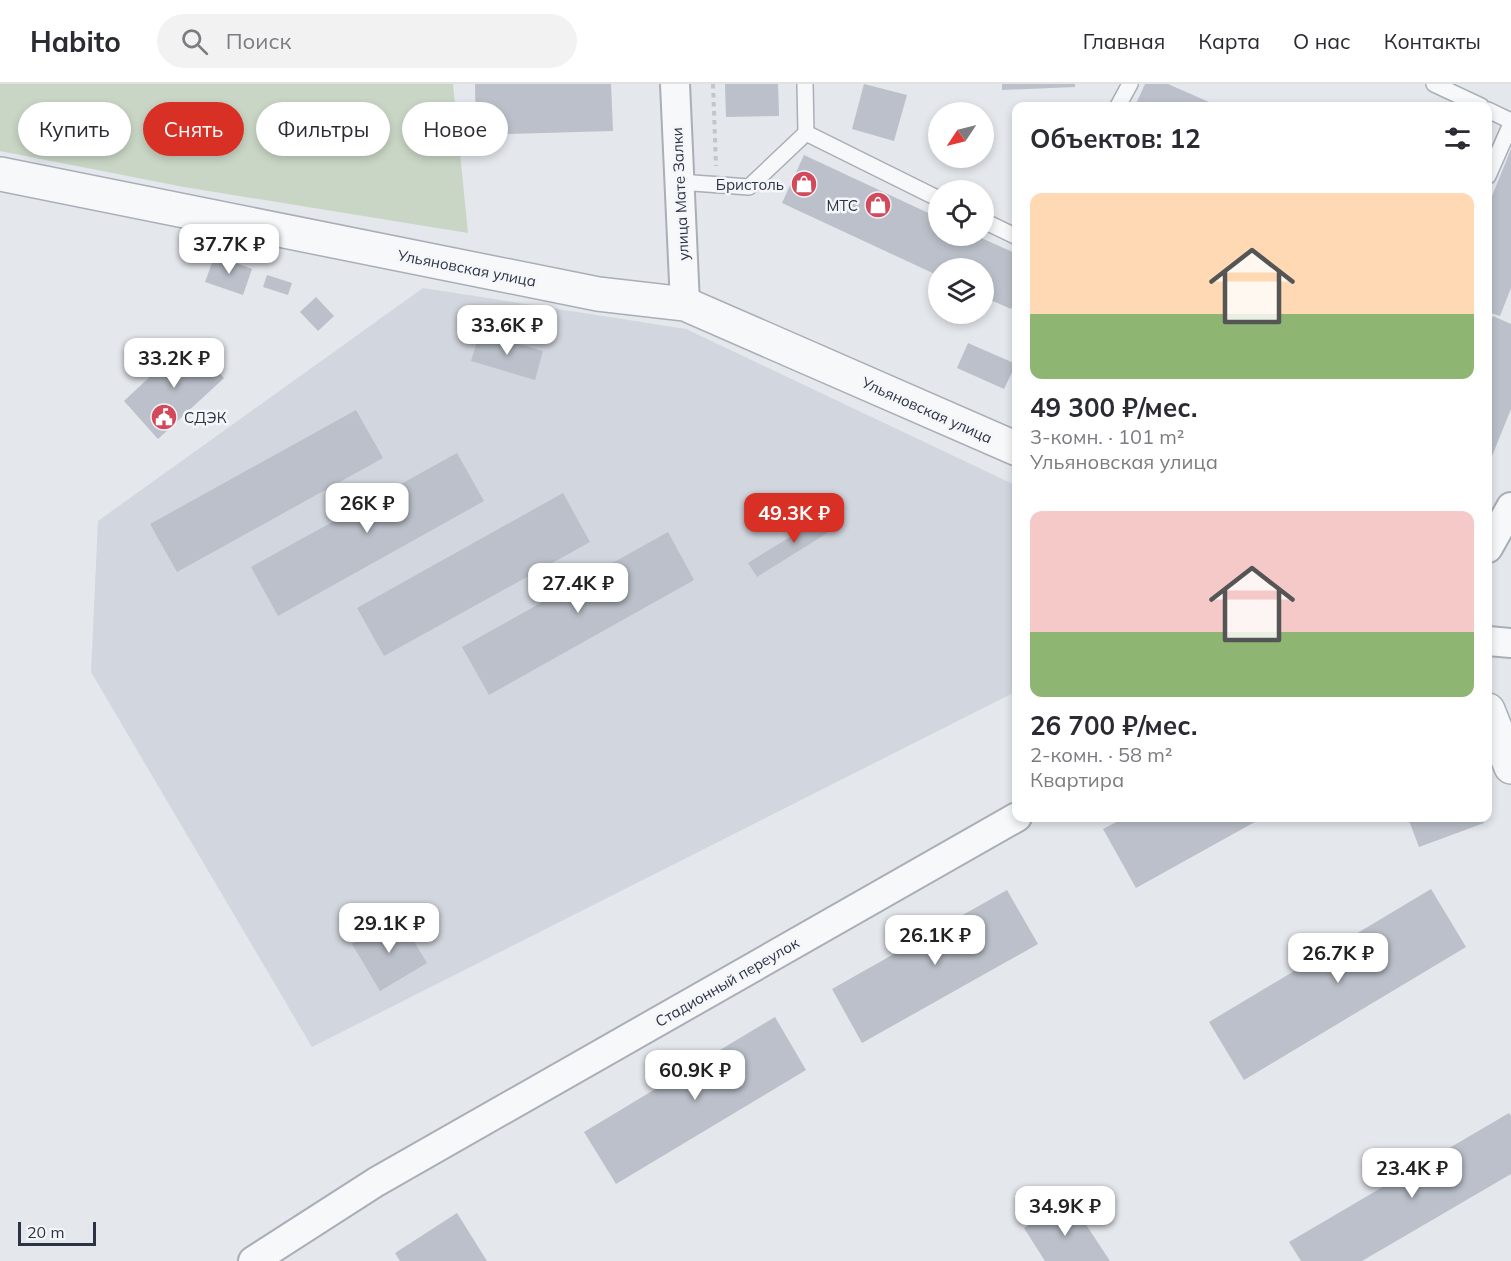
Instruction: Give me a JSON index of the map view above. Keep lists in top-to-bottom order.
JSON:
{
  "streets": {
    "street": ["улица Мате Залки", "Ульяновская улица", "Стадионный переулок"]
  },
  "crossings": [
    ["улица Мате Залки", "Ульяновская улица"]
  ],
  "places": {
    "shop": ["Бристоль", "МТС"],
    "public building": ["СДЭК"]
  },
  "scale_bar": "20 m",
  "north": "bottom left",
  "page": {
    "header": "Habito",
    "search": "Поиск",
    "nav": [
      "Главная",
      "Карта",
      "О нас",
      "Контакты"
    ],
    "chip": [
      "Купить",
      "Снять",
      "Фильтры",
      "Новое"
    ],
    "heading": "Объектов: 12",
    "list": [
      {
        "name": "49 300 ₽/мес.",
        "note": "3-комн. · 101 m² · Ульяновская улица"
      },
      {
        "name": "26 700 ₽/мес.",
        "note": "2-комн. · 58 m² · Квартира"
      }
    ],
    "price": [
      "37.7K ₽",
      "33.6K ₽",
      "33.2K ₽",
      "26K ₽",
      "49.3K ₽",
      "27.4K ₽",
      "29.1K ₽",
      "26.1K ₽",
      "26.7K ₽",
      "60.9K ₽",
      "23.4K ₽",
      "34.9K ₽"
    ],
    "scale": "20 m"
  }
}
